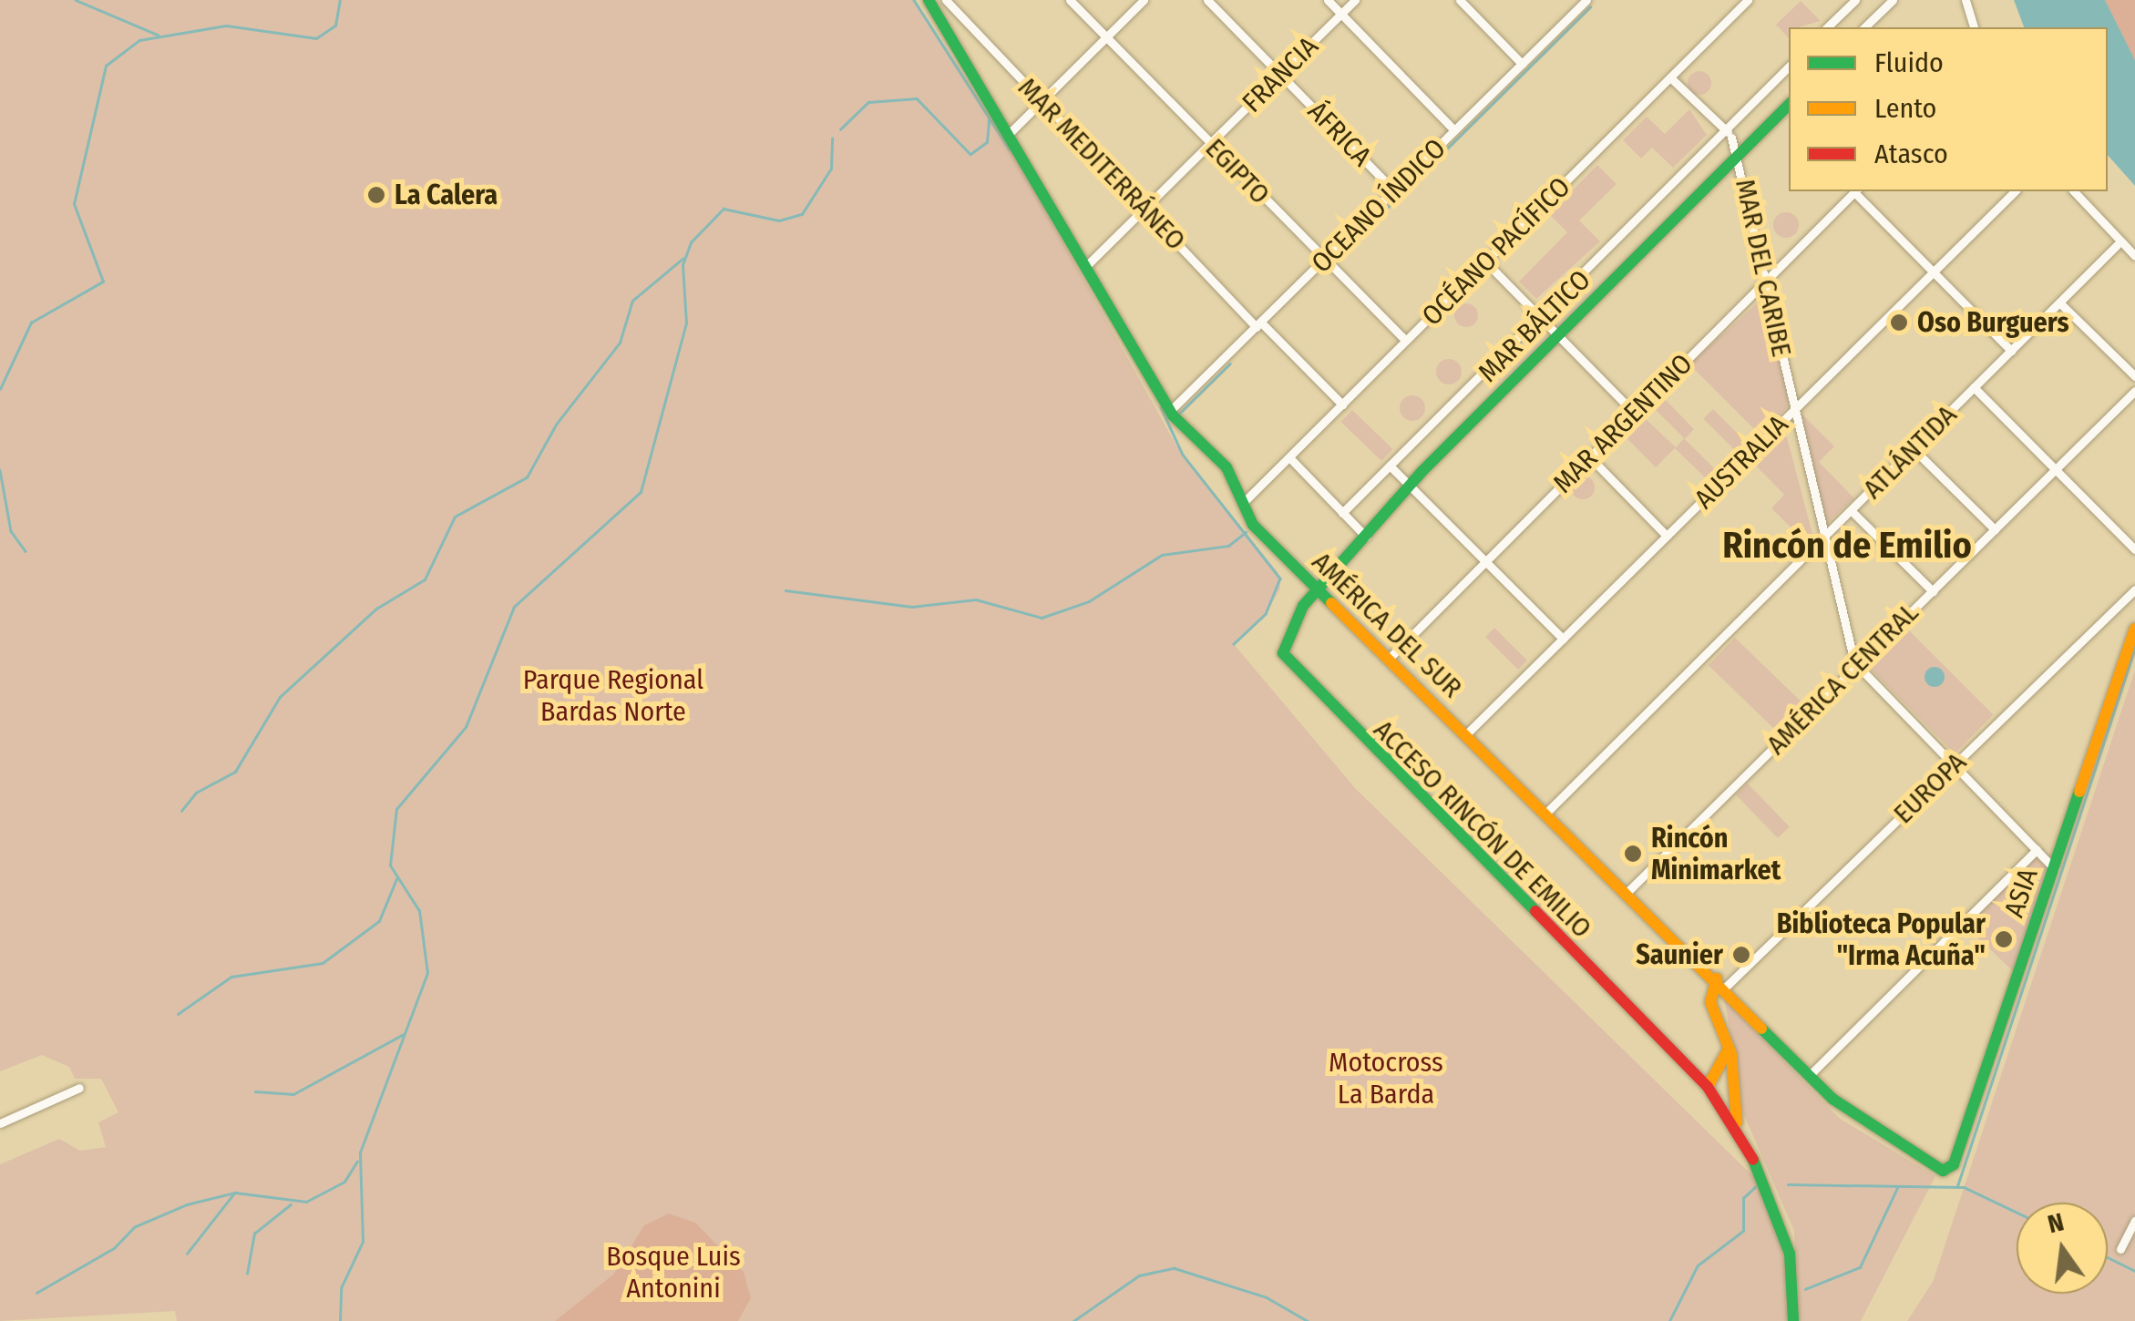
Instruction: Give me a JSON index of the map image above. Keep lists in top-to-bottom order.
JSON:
{
  "streets": {
    "street": [
      "FRANCIA",
      "ÁFRICA",
      "MAR MEDITERRÁNEO",
      "EGIPTO",
      "OCEANO ÍNDICO",
      "OCÉANO PACÍFICO",
      "MAR DEL CARIBE",
      "MAR BÁLTICO",
      "MAR ARGENTINO",
      "ATLÁNTIDA",
      "AUSTRALIA",
      "AMÉRICA DEL SUR",
      "AMÉRICA CENTRAL",
      "EUROPA",
      "ACCESO RINCÓN DE EMILIO",
      "ASIA"
    ]
  },
  "crossings": [
    ["FRANCIA", "ÁFRICA"],
    ["FRANCIA", "MAR MEDITERRÁNEO"],
    ["FRANCIA", "EGIPTO"],
    ["FRANCIA", "AMÉRICA DEL SUR"],
    ["ÁFRICA", "OCEANO ÍNDICO"],
    ["MAR MEDITERRÁNEO", "OCEANO ÍNDICO"],
    ["MAR MEDITERRÁNEO", "OCÉANO PACÍFICO"],
    ["EGIPTO", "OCEANO ÍNDICO"],
    ["EGIPTO", "OCÉANO PACÍFICO"],
    ["OCEANO ÍNDICO", "AMÉRICA DEL SUR"],
    ["OCÉANO PACÍFICO", "MAR DEL CARIBE"],
    ["OCÉANO PACÍFICO", "AMÉRICA DEL SUR"],
    ["MAR DEL CARIBE", "MAR BÁLTICO"],
    ["MAR DEL CARIBE", "MAR ARGENTINO"],
    ["MAR DEL CARIBE", "ATLÁNTIDA"],
    ["MAR DEL CARIBE", "AUSTRALIA"],
    ["MAR DEL CARIBE", "AMÉRICA CENTRAL"],
    ["MAR BÁLTICO", "AMÉRICA DEL SUR"],
    ["MAR BÁLTICO", "ACCESO RINCÓN DE EMILIO"],
    ["MAR ARGENTINO", "AMÉRICA DEL SUR"],
    ["ATLÁNTIDA", "AMÉRICA DEL SUR"],
    ["AUSTRALIA", "AMÉRICA DEL SUR"],
    ["AMÉRICA DEL SUR", "AMÉRICA CENTRAL"],
    ["AMÉRICA DEL SUR", "EUROPA"],
    ["AMÉRICA DEL SUR", "ACCESO RINCÓN DE EMILIO"],
    ["AMÉRICA DEL SUR", "ASIA"],
    ["EUROPA", "ACCESO RINCÓN DE EMILIO"]
  ],
  "districts": ["Rincón de Emilio"],
  "parks": ["Parque Regional Bardas Norte", "Motocross La Barda", "Bosque Luis Antonini"],
  "places": [
    "La Calera",
    "Oso Burguers",
    "Rincón Minimarket",
    "Biblioteca Popular \"Irma Acuña\"",
    "Saunier"
  ],
  "legend": ["Fluido", "Lento", "Atasco"],
  "north": "top"
}
